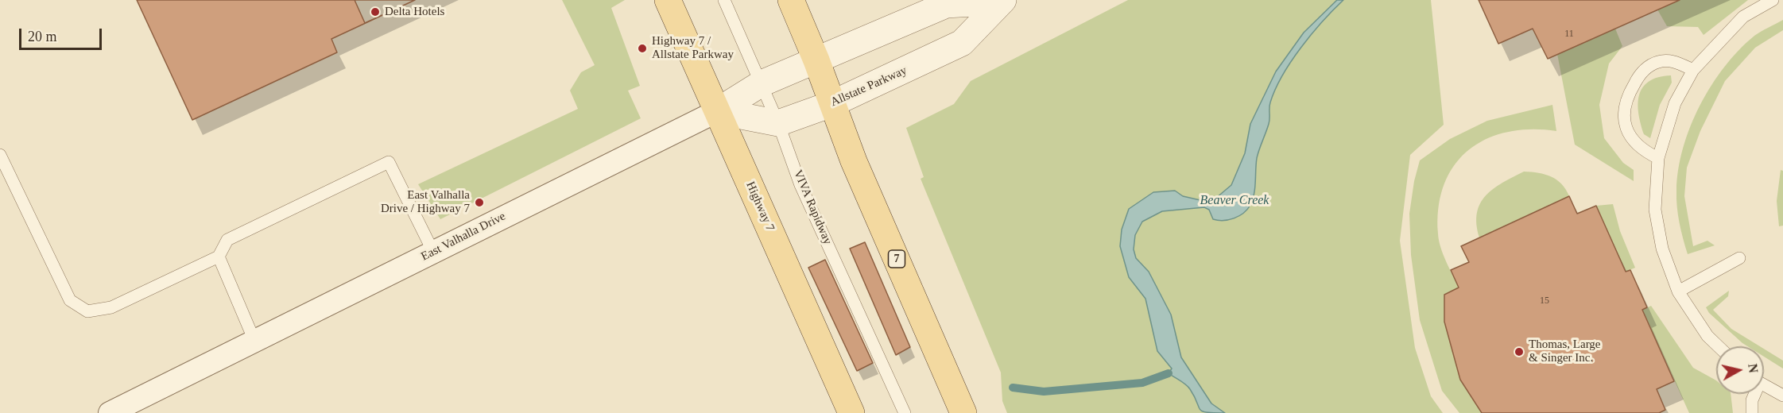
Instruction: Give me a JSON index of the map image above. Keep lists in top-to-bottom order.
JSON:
{
  "streets": {
    "main road": ["Highway 7", "7"],
    "street": ["Allstate Parkway", "East Valhalla Drive"],
    "lane": ["VIVA Rapidway"]
  },
  "crossings": [
    ["Allstate Parkway", "VIVA Rapidway"],
    ["Allstate Parkway", "East Valhalla Drive"],
    ["Allstate Parkway", "7"],
    ["Highway 7", "East Valhalla Drive"],
    ["VIVA Rapidway", "East Valhalla Drive"],
    ["East Valhalla Drive", "7"]
  ],
  "water": ["Beaver Creek"],
  "places": [
    "Delta Hotels",
    "Highway 7 / Allstate Parkway",
    "East Valhalla Drive / Highway 7",
    "Thomas, Large & Singer Inc."
  ],
  "house_numbers": ["11", "15"],
  "scale_bar": "20 m",
  "north": "right"
}
